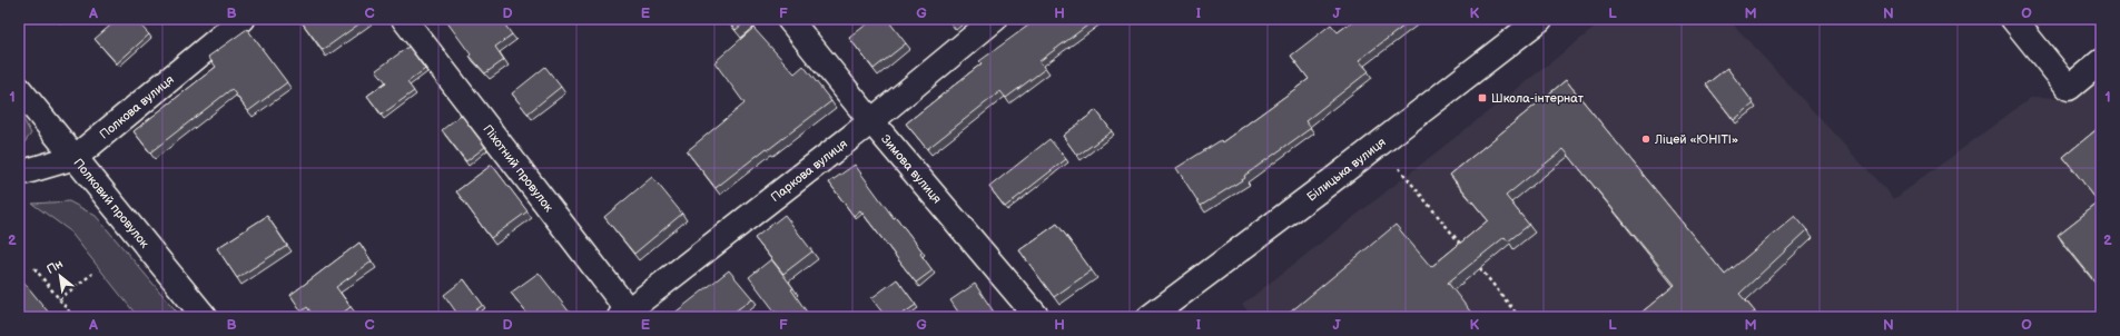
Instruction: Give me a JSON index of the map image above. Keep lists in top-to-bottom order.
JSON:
{
  "streets": {
    "street": [
      "Полкова вулиця",
      "Піхотний провулок",
      "Зимова вулиця",
      "Білицька вулиця",
      "Паркова вулиця",
      "Полковий провулок"
    ]
  },
  "crossings": [
    ["Полкова вулиця", "Полковий провулок"],
    ["Піхотний провулок", "Паркова вулиця"],
    ["Зимова вулиця", "Паркова вулиця"]
  ],
  "places": {
    "transit": ["Школа-інтернат"],
    "other": ["Ліцей «ЮНІТІ»"]
  },
  "north": "top left",
  "grid": {
    "columns": [
      "A",
      "B",
      "C",
      "D",
      "E",
      "F",
      "G",
      "H",
      "I",
      "J",
      "K",
      "L",
      "M",
      "N",
      "O"
    ],
    "rows": ["1", "2"]
  }
}
